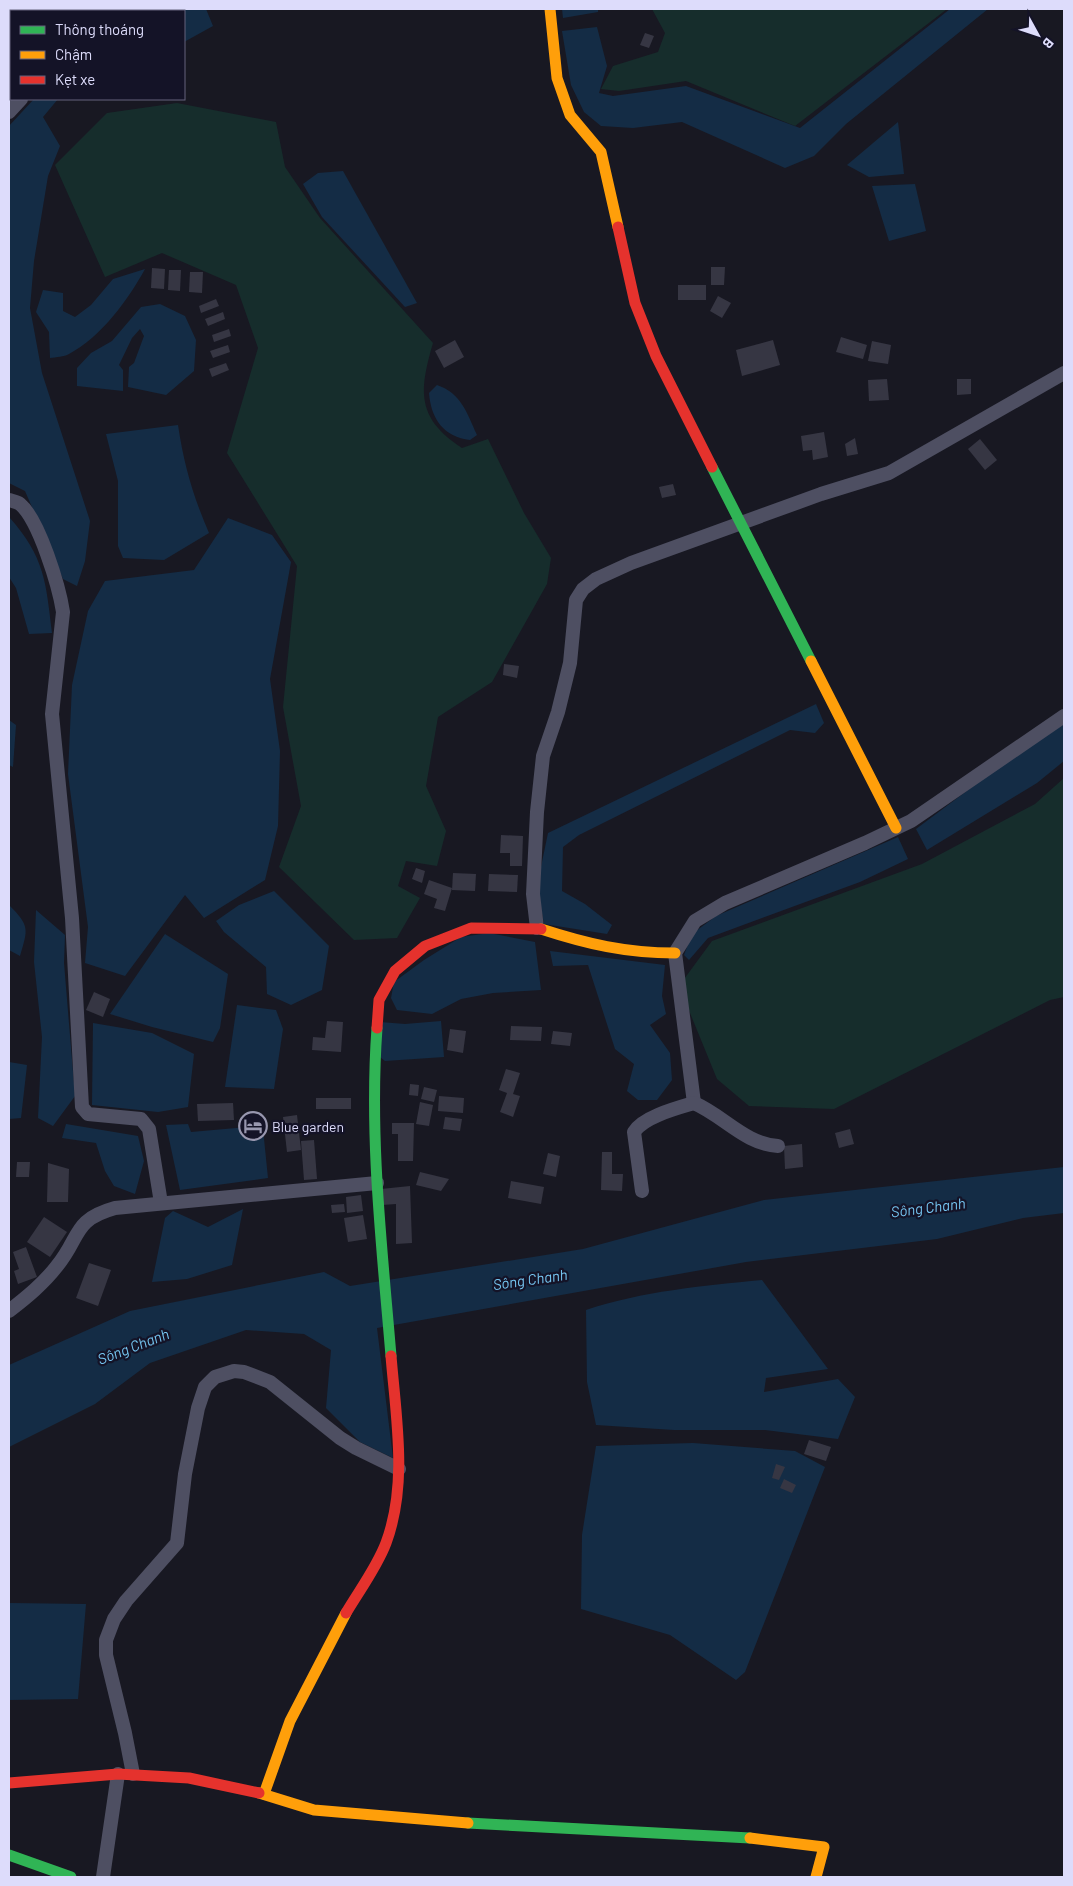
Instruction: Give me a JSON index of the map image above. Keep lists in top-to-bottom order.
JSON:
{
  "water": ["Sông Chanh"],
  "places": {
    "hotel": ["Blue garden"]
  },
  "legend": ["Thông thoáng", "Chậm", "Kẹt xe"],
  "north": "bottom right"
}
